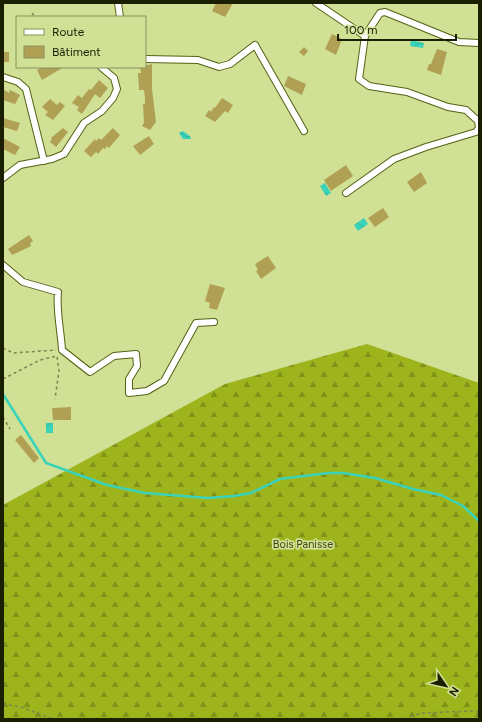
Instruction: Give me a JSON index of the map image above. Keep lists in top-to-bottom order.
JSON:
{
  "parks": ["Bois Panisse"],
  "legend": ["Route", "Bâtiment"],
  "scale_bar": "100 m",
  "north": "bottom right"
}
